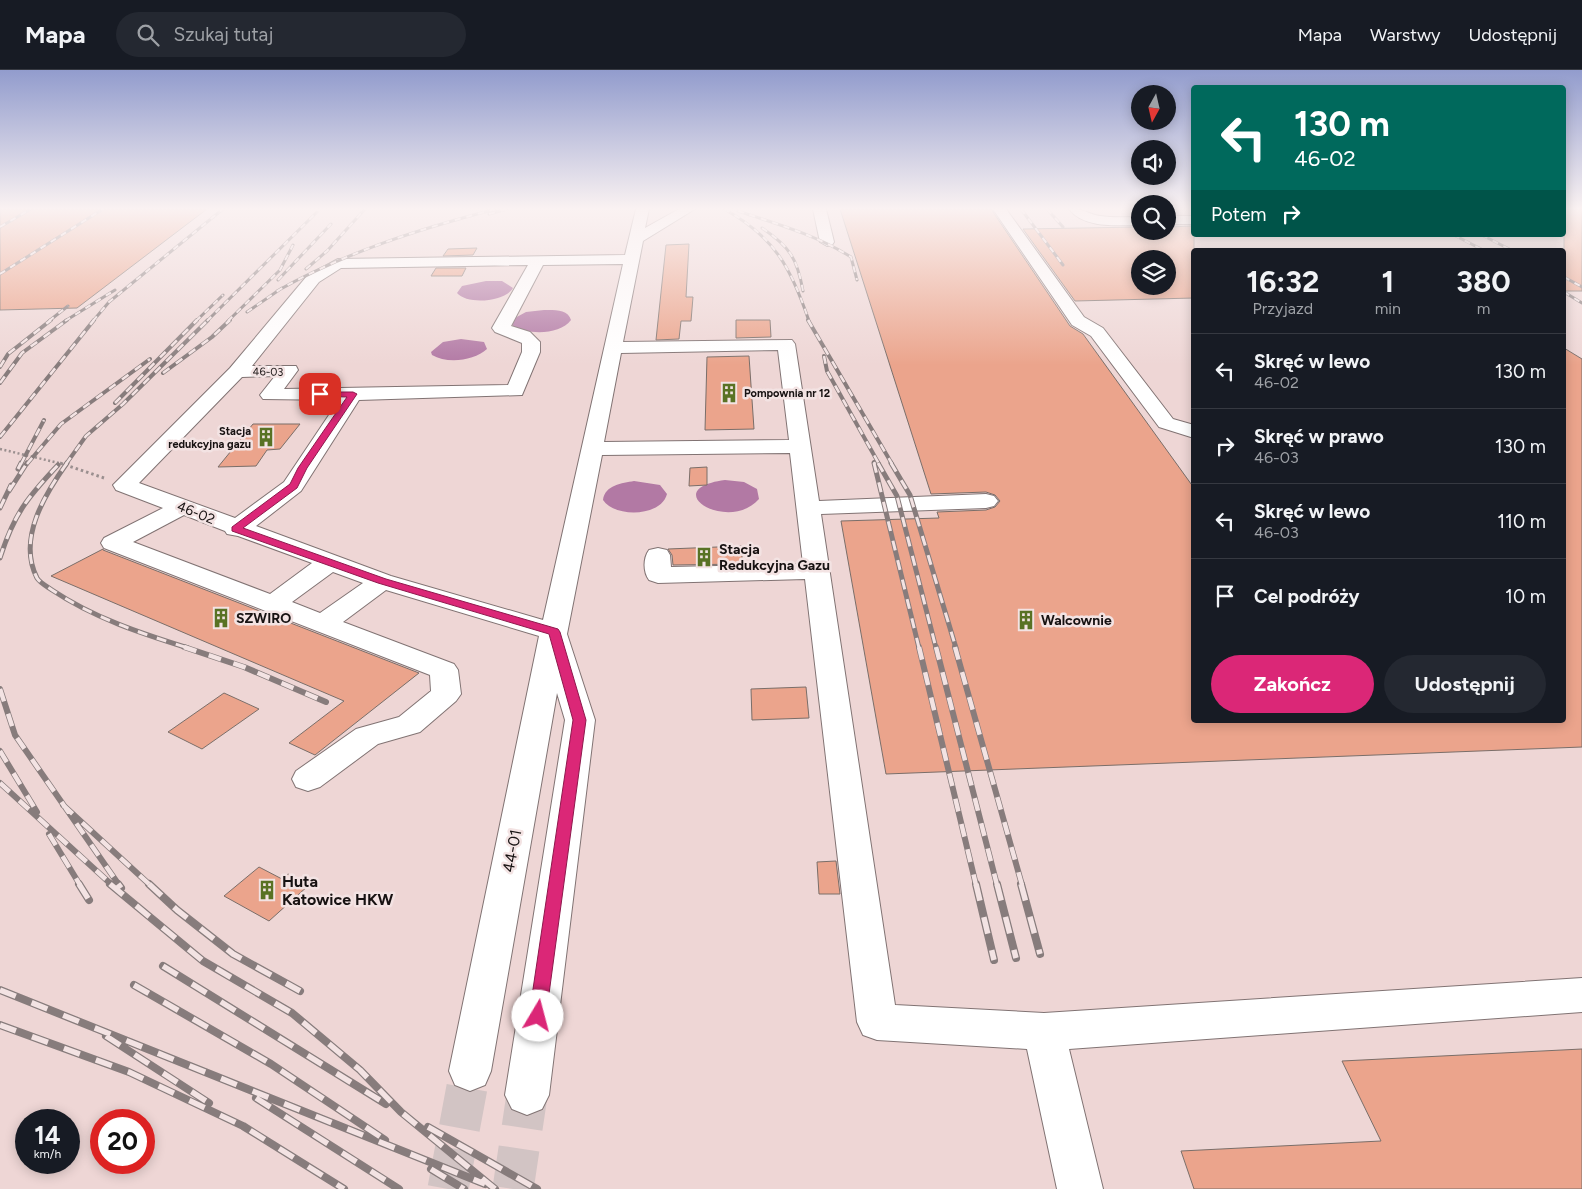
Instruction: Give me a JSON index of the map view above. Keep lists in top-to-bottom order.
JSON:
{
  "streets": {
    "lane": ["46-03", "46-02", "44-01"]
  },
  "crossings": [
    ["46-03", "46-02"],
    ["46-02", "44-01"]
  ],
  "places": {
    "building": [
      "Pompownia nr 12",
      "Stacja redukcyjna gazu",
      "Stacja Redukcyjna Gazu",
      "SZWIRO",
      "Walcownie",
      "Huta Katowice HKW"
    ]
  },
  "north": "bottom",
  "page": {
    "header": "Mapa",
    "search": "Szukaj tutaj",
    "nav": ["Mapa", "Warstwy", "Udostępnij"],
    "turn": ["130 m", "46-02"],
    "then": "Potem",
    "eta": [
      "16:32",
      "Przyjazd",
      "1",
      "min",
      "380",
      "m"
    ],
    "list": [
      {
        "name": "Skręć w lewo",
        "note": "46-02",
        "value": "130 m"
      },
      {
        "name": "Skręć w prawo",
        "note": "46-03",
        "value": "130 m"
      },
      {
        "name": "Skręć w lewo",
        "note": "46-03",
        "value": "110 m"
      },
      {
        "name": "Cel podróży",
        "value": "10 m"
      }
    ],
    "buttons": ["Zakończ", "Udostępnij"],
    "speed": "14 km/h",
    "limit": "20"
  }
}
